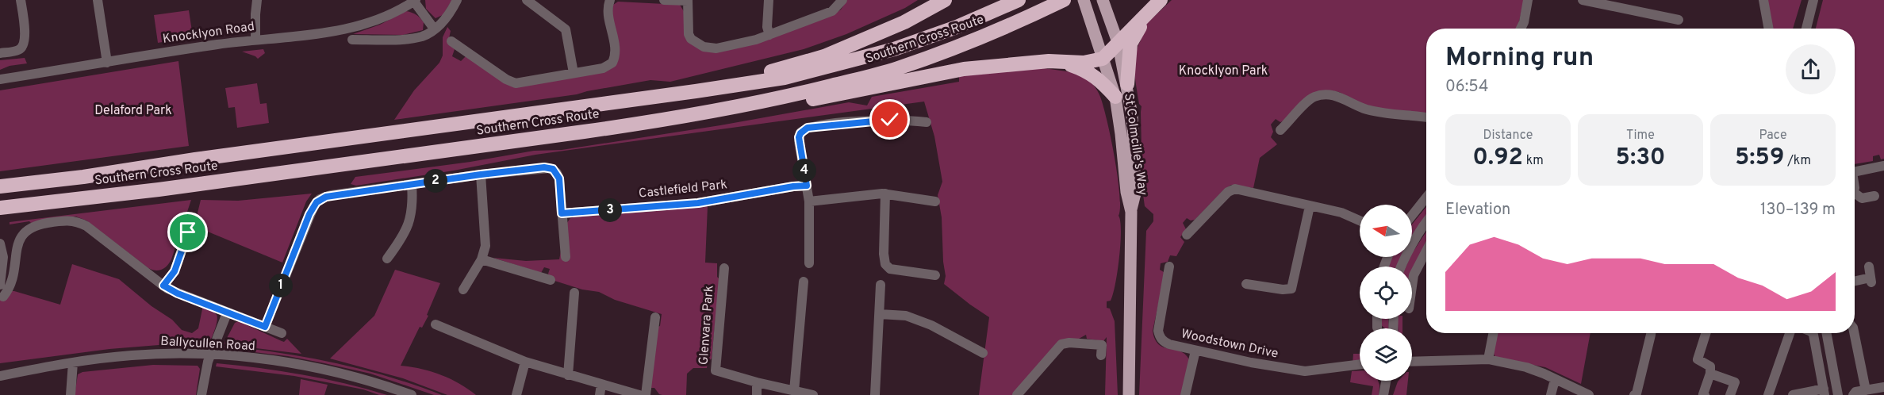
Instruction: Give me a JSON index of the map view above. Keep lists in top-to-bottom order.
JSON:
{
  "streets": {
    "highway": ["Southern Cross Route"],
    "main road": ["St Colmcille's Way"],
    "street": [
      "Knocklyon Road",
      "Castlefield Park",
      "Glenvara Park",
      "Ballycullen Road",
      "Woodstown Drive"
    ]
  },
  "parks": ["Knocklyon Park", "Delaford Park"],
  "north": "left",
  "page": {
    "heading": ["Morning run", "06:54"],
    "stats": [
      ["Distance", "0.92 km"],
      ["Time", "5:30"],
      ["Pace", "5:59 /km"]
    ],
    "pins": [
      "4",
      "2",
      "3",
      "1"
    ],
    "chart": ["Elevation", "130–139 m"]
  }
}
